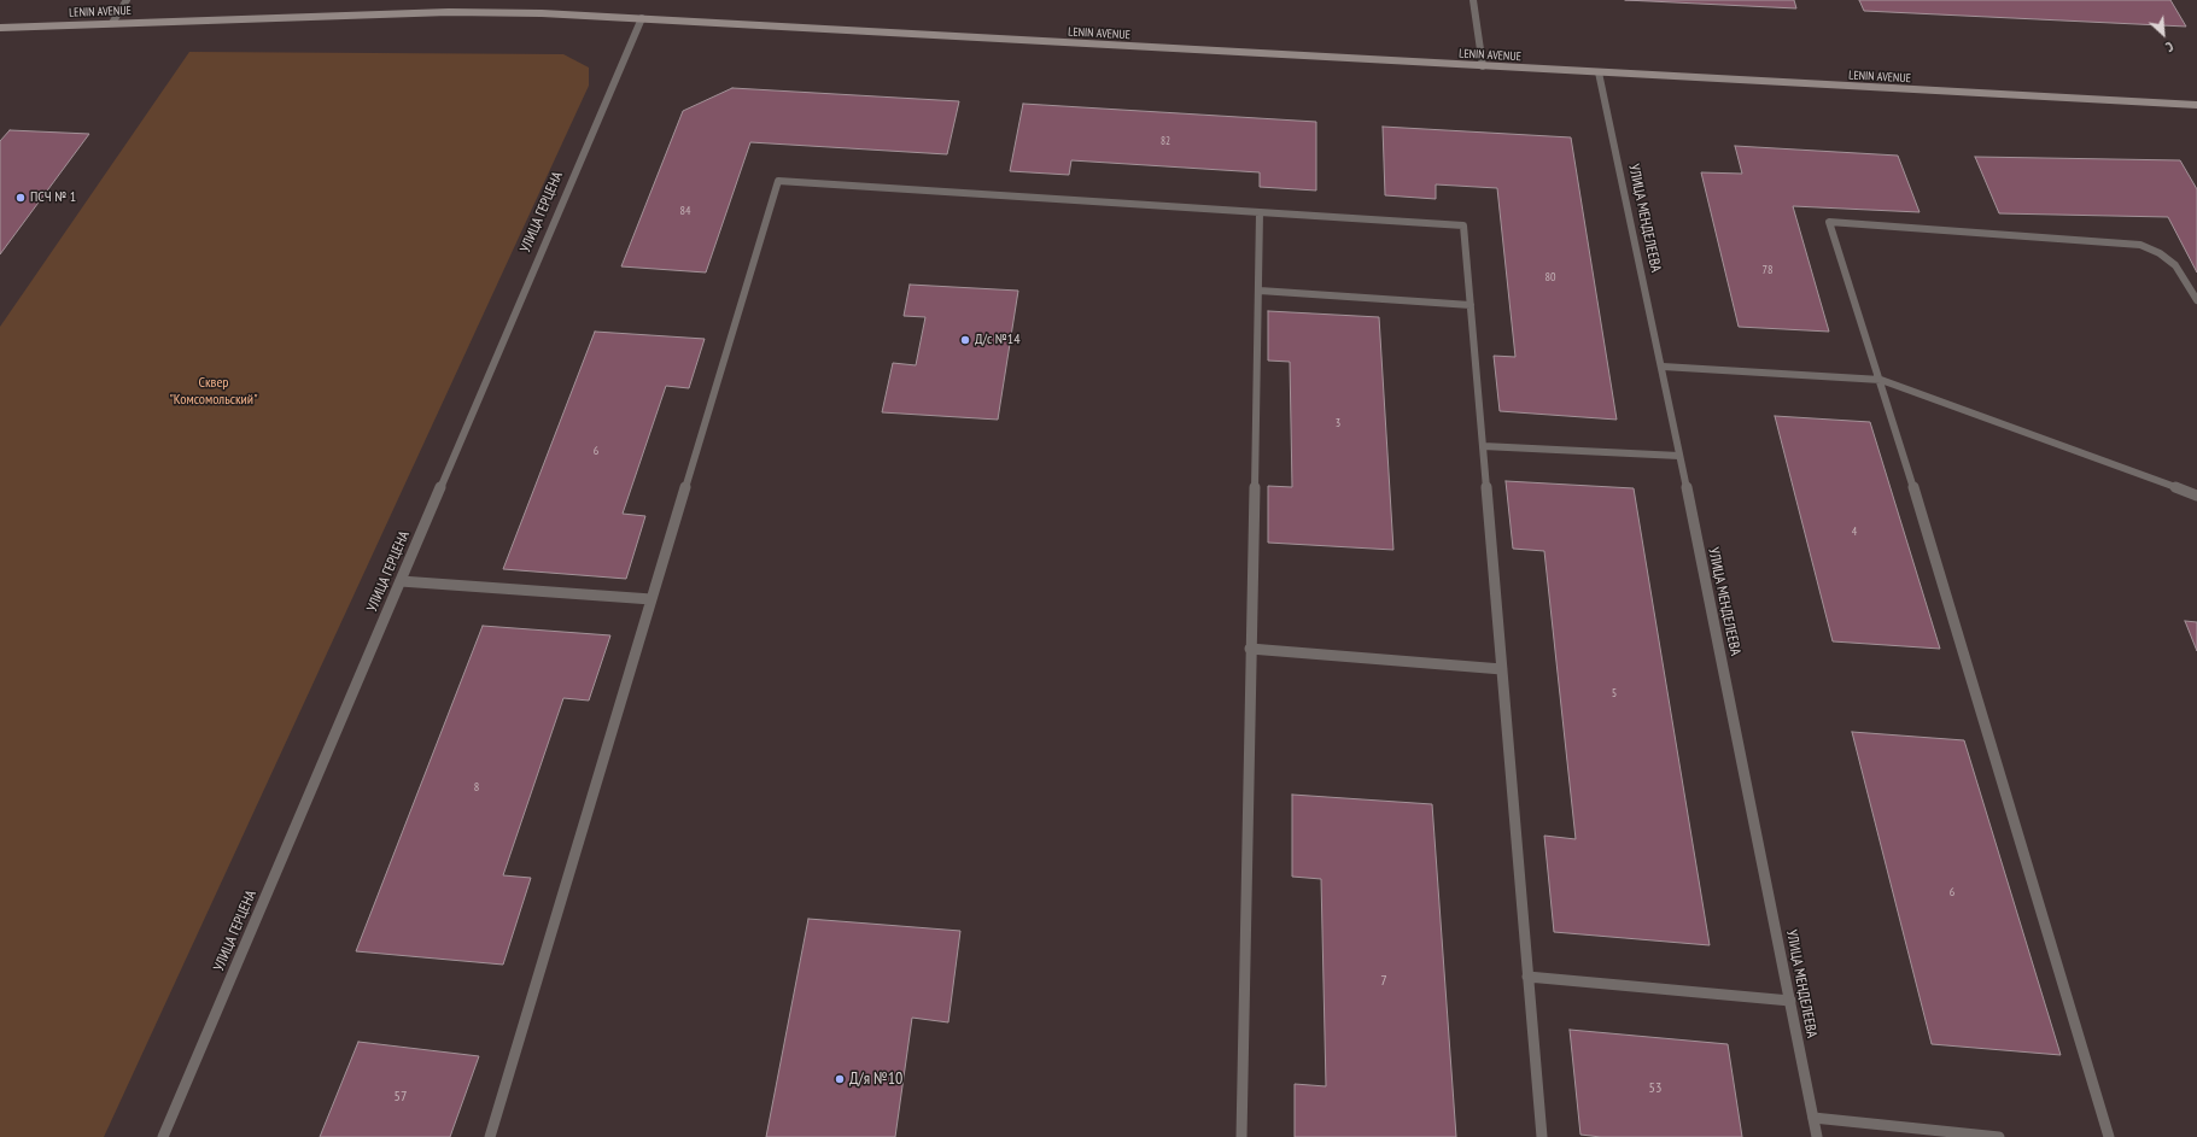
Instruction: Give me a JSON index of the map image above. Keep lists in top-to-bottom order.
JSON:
{
  "streets": {
    "street": ["LENIN AVENUE", "УЛИЦА ГЕРЦЕНА", "УЛИЦА МЕНДЕЛЕЕВА"]
  },
  "crossings": [
    ["LENIN AVENUE", "УЛИЦА ГЕРЦЕНА"],
    ["LENIN AVENUE", "УЛИЦА МЕНДЕЛЕЕВА"]
  ],
  "parks": ["Сквер \"Комсомольский\""],
  "places": ["ПСЧ № 1", "Д/с №14", "Д/я №10"],
  "house_numbers": [
    "82",
    "84",
    "78",
    "80",
    "3",
    "6",
    "4",
    "5",
    "8",
    "6",
    "7",
    "53",
    "57"
  ],
  "north": "bottom right"
}
